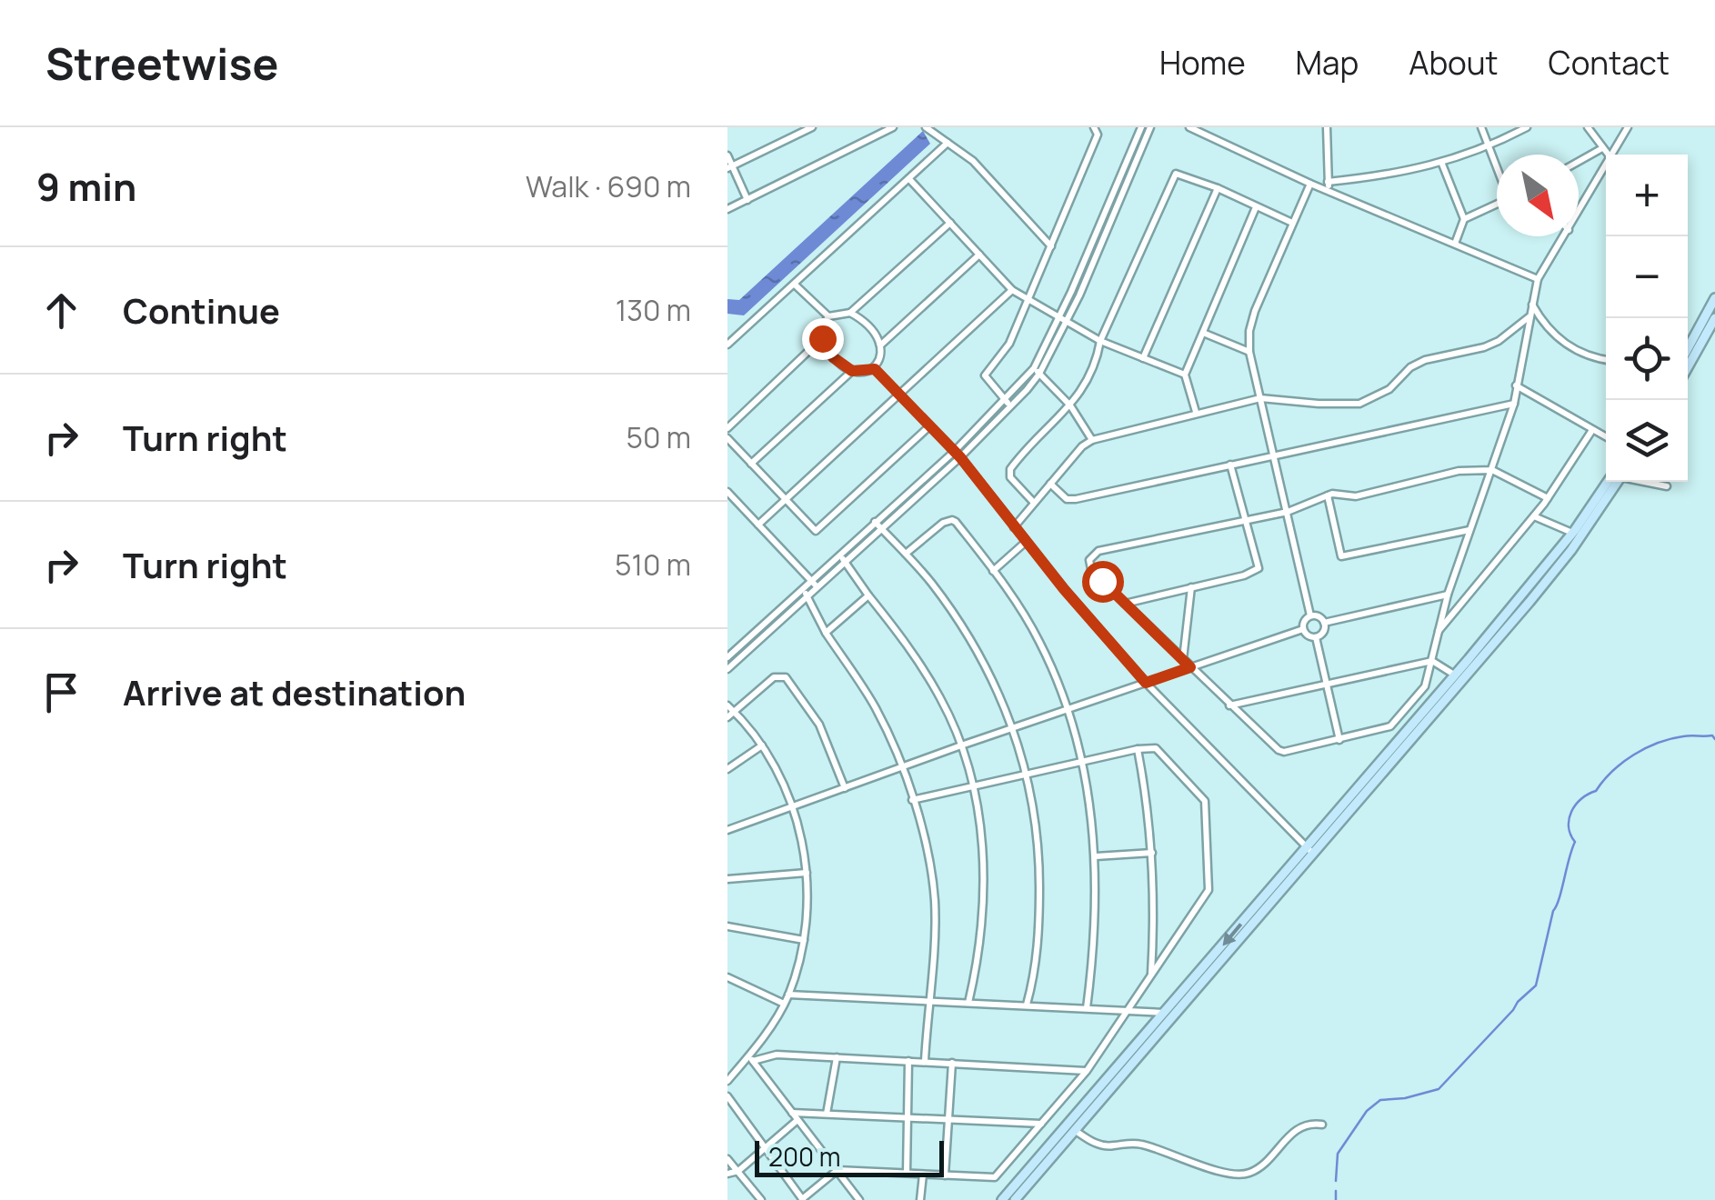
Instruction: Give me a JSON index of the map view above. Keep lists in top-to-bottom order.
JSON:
{
  "scale_bar": "200 m",
  "north": "bottom right",
  "page": {
    "header": "Streetwise",
    "nav": [
      "Home",
      "Map",
      "About",
      "Contact"
    ],
    "heading": ["9 min", "Walk · 690 m"],
    "map_buttons": ["+", "−"],
    "list": [
      ["Continue", "130 m"],
      ["Turn right", "50 m"],
      ["Turn right", "510 m"],
      "Arrive at destination"
    ],
    "scale": "200 m"
  }
}
